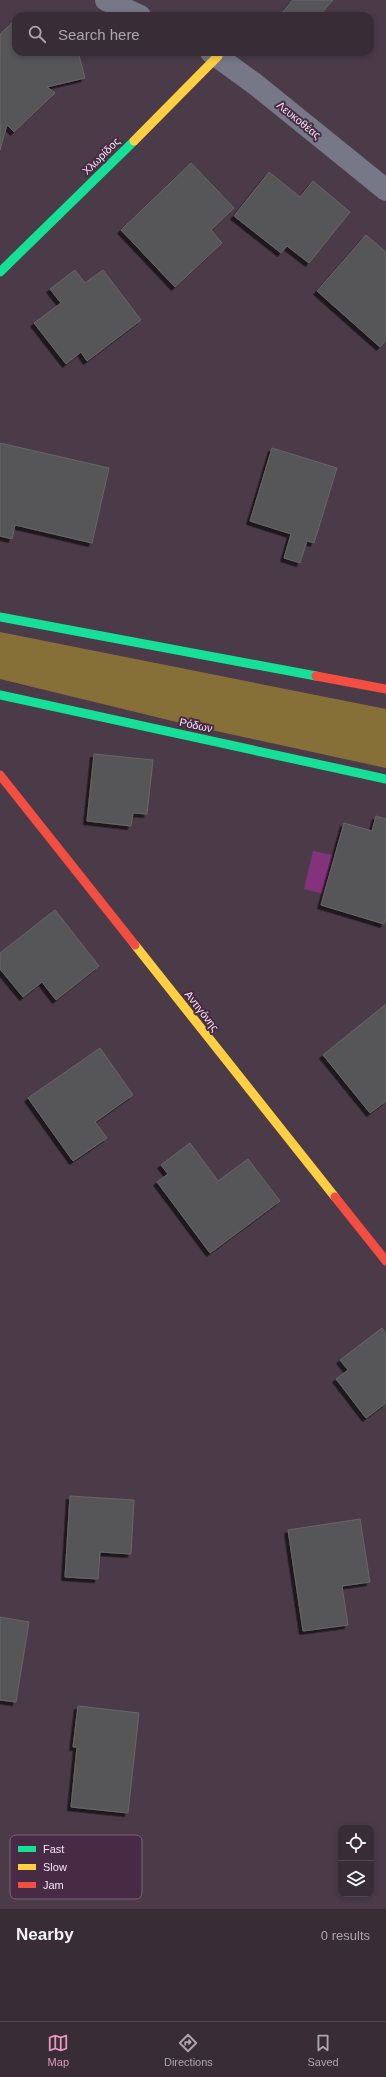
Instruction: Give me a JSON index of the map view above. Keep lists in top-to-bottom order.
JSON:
{
  "streets": {
    "street": [
      "Λευκοθέας",
      "Χλωρίδος",
      "Ρόδων",
      "Αντιγόνης"
    ]
  },
  "legend": ["Fast", "Slow", "Jam"],
  "page": {
    "search": "Search here",
    "heading": ["Nearby", "0 results"],
    "nav": ["Map", "Directions", "Saved"]
  }
}
